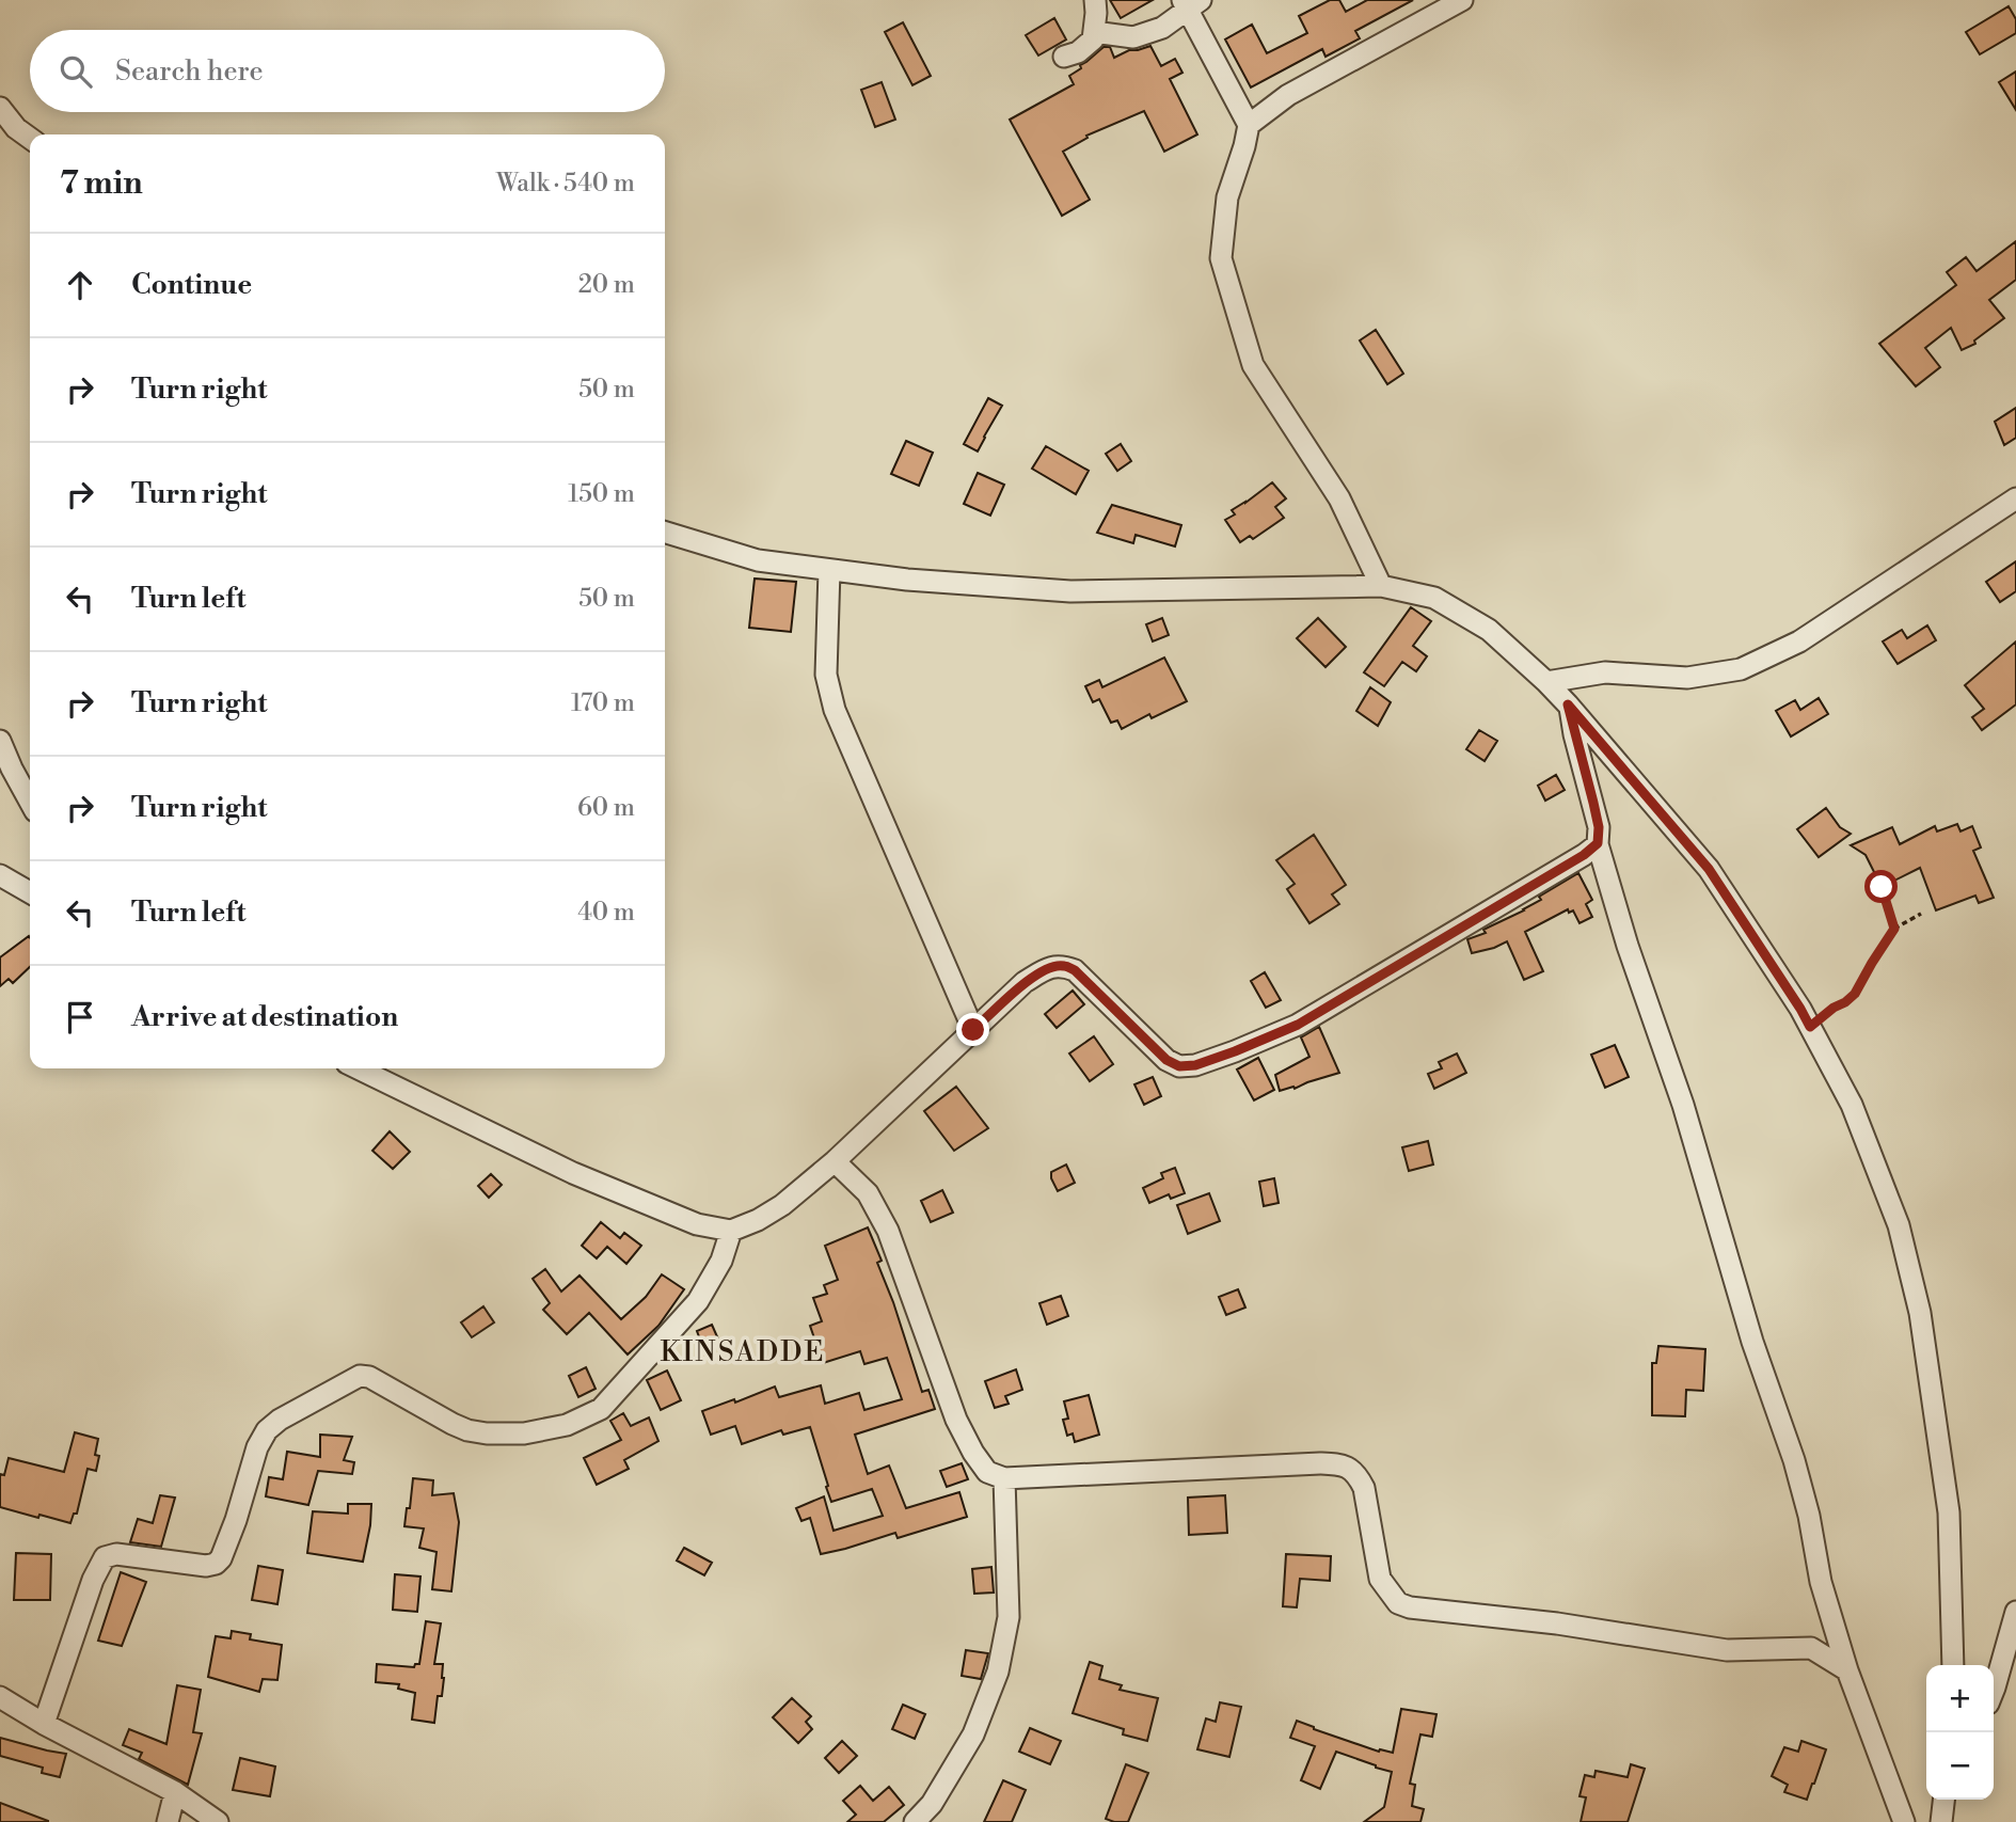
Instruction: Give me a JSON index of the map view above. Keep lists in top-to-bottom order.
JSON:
{
  "districts": ["KINSADDE"],
  "page": {
    "search": "Search here",
    "heading": ["7 min", "Walk · 540 m"],
    "list": [
      ["Continue", "20 m"],
      ["Turn right", "50 m"],
      ["Turn right", "150 m"],
      ["Turn left", "50 m"],
      ["Turn right", "170 m"],
      ["Turn right", "60 m"],
      ["Turn left", "40 m"],
      "Arrive at destination"
    ],
    "map_buttons": ["+", "−"]
  }
}
